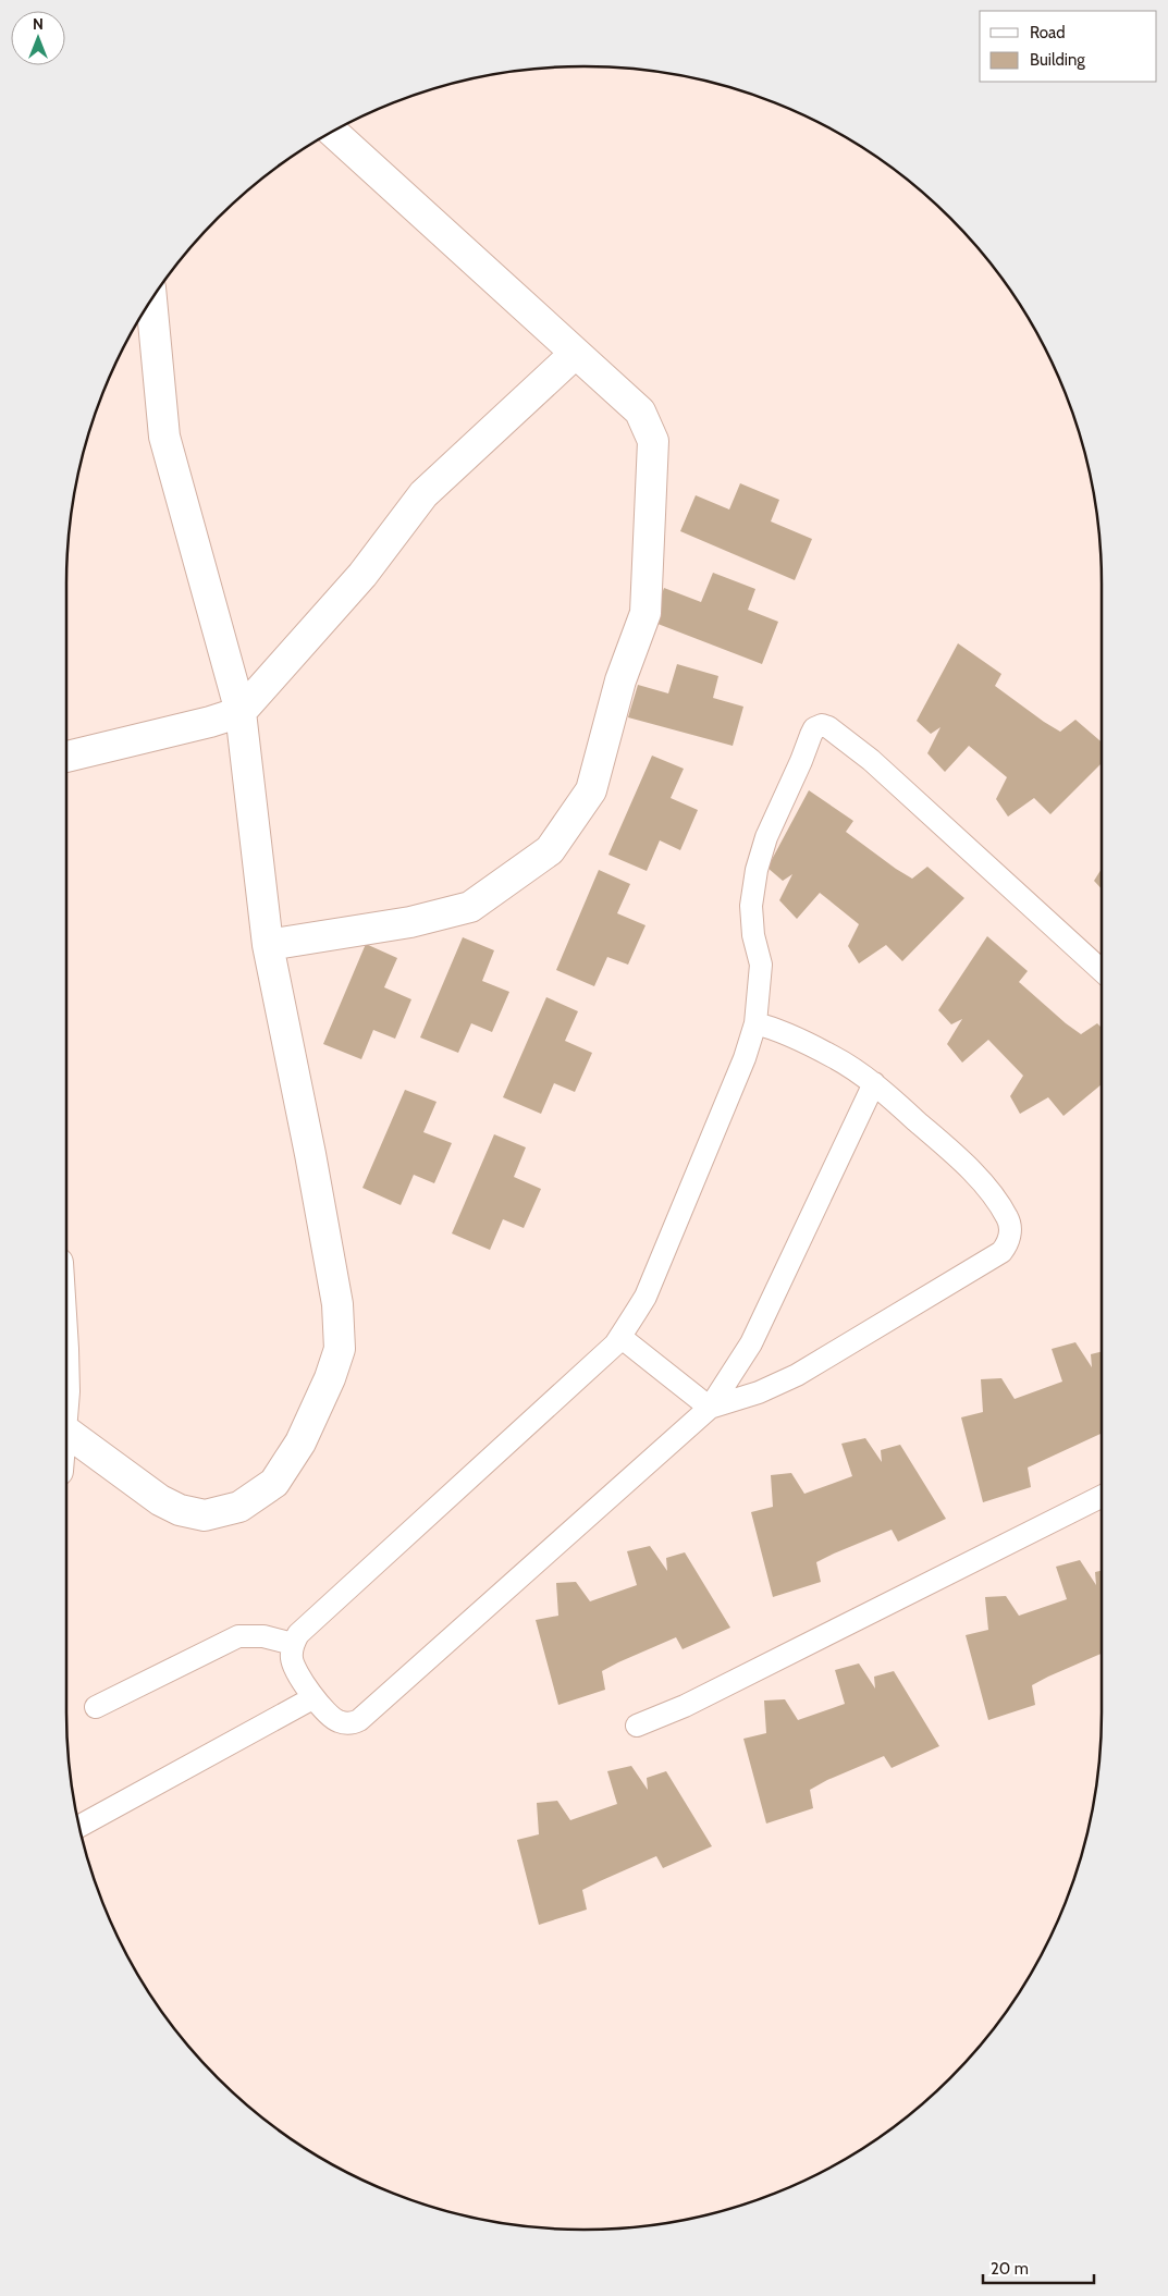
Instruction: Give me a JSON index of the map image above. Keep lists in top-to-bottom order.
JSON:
{
  "legend": ["Road", "Building"],
  "scale_bar": "20 m",
  "north": "top"
}
